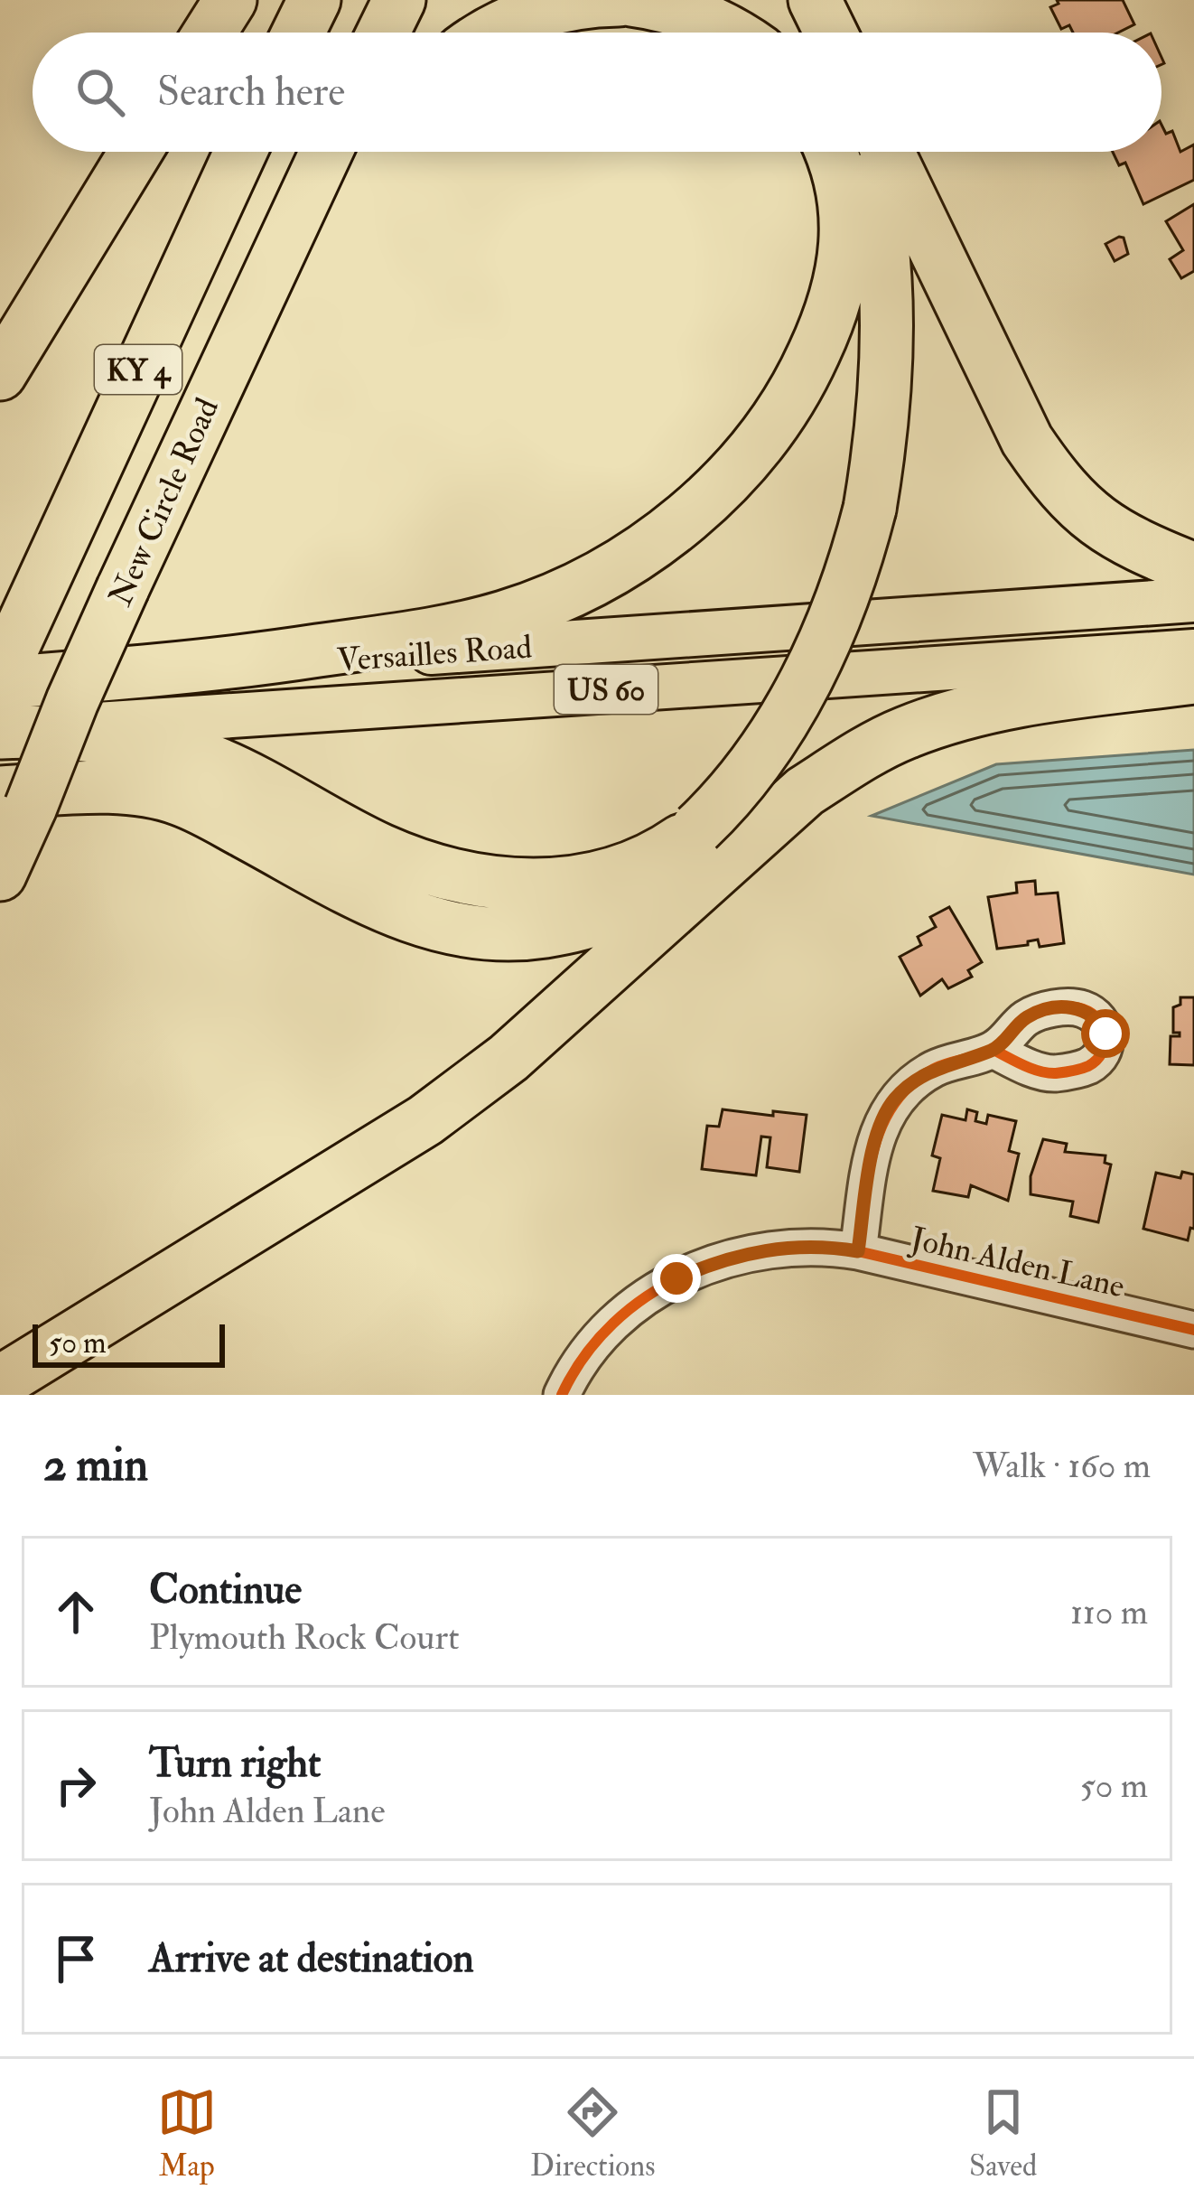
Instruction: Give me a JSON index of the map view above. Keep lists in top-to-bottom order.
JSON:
{
  "streets": {
    "highway": [
      "KY 4",
      "New Circle Road",
      "Versailles Road",
      "US 60"
    ],
    "street": ["John Alden Lane"]
  },
  "crossings": [
    ["KY 4", "Versailles Road"]
  ],
  "scale_bar": "50 m",
  "page": {
    "search": "Search here",
    "scale": "50 m",
    "heading": ["2 min", "Walk · 160 m"],
    "list": [
      ["Continue", "Plymouth Rock Court", "110 m"],
      ["Turn right", "John Alden Lane", "50 m"],
      "Arrive at destination"
    ],
    "nav": ["Map", "Directions", "Saved"]
  }
}
